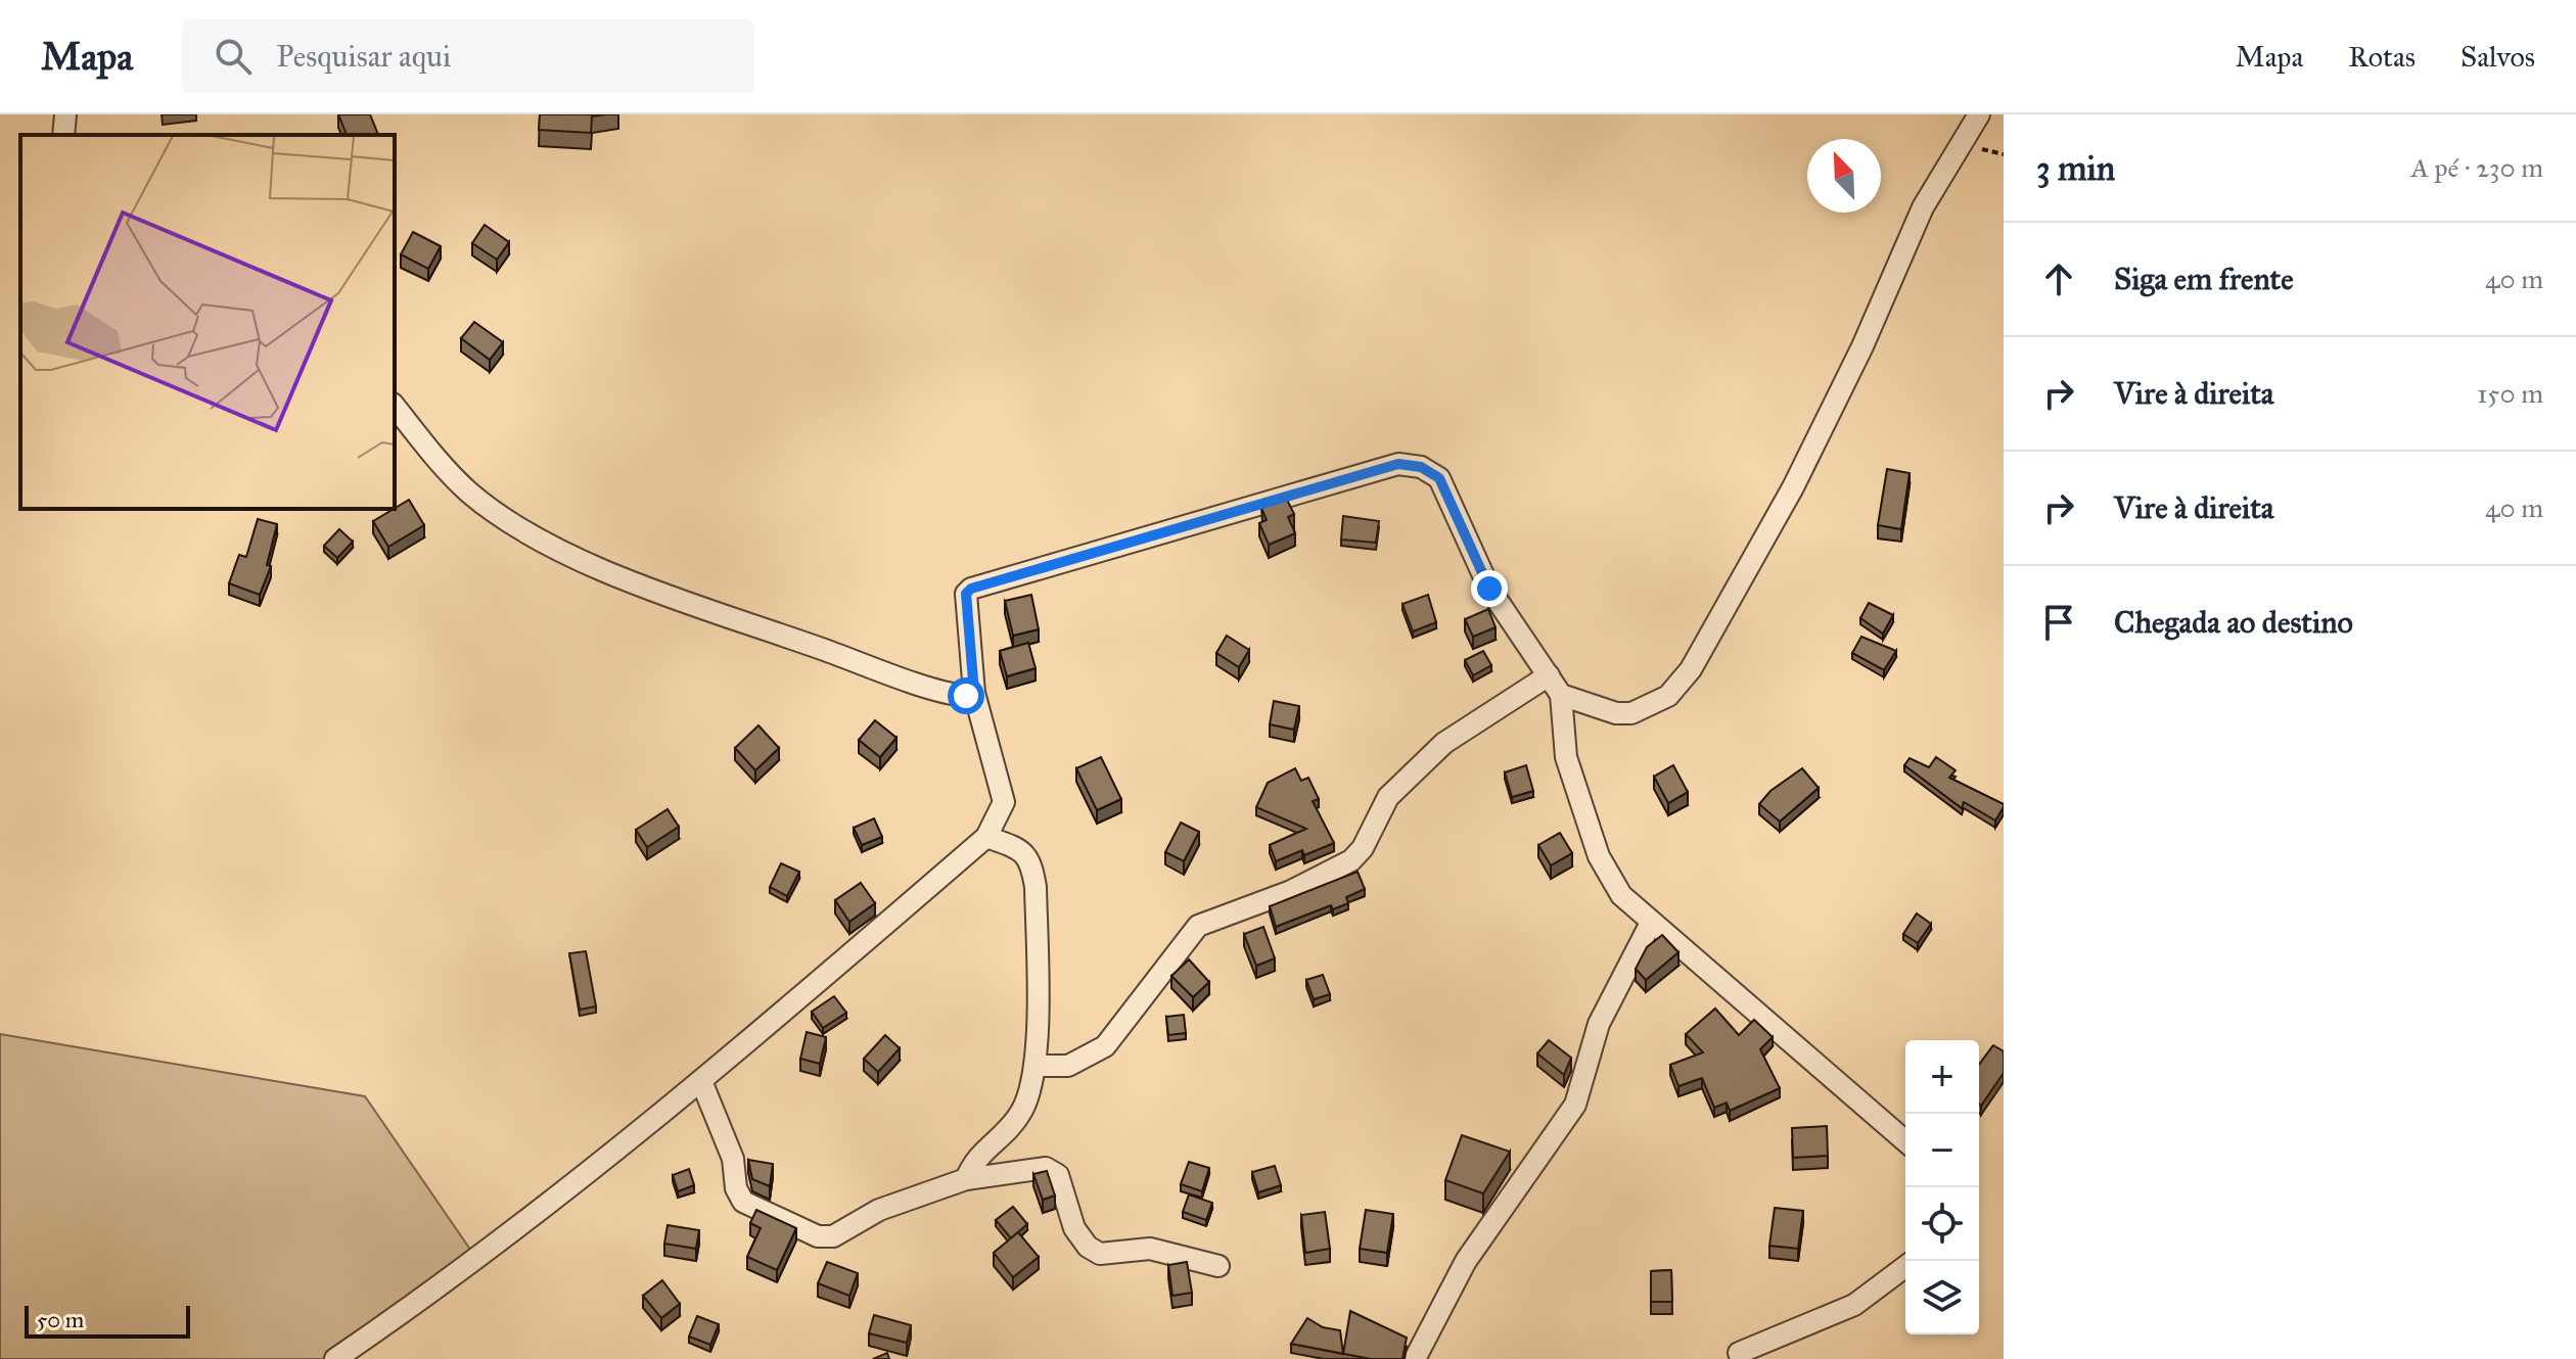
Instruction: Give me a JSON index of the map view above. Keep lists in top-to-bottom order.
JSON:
{
  "scale_bar": "50 m",
  "north": "top left",
  "page": {
    "header": "Mapa",
    "search": "Pesquisar aqui",
    "nav": ["Mapa", "Rotas", "Salvos"],
    "heading": ["3 min", "A pé · 230 m"],
    "list": [
      ["Siga em frente", "40 m"],
      ["Vire à direita", "150 m"],
      ["Vire à direita", "40 m"],
      "Chegada ao destino"
    ],
    "map_buttons": ["+", "−"],
    "scale": "50 m"
  }
}
